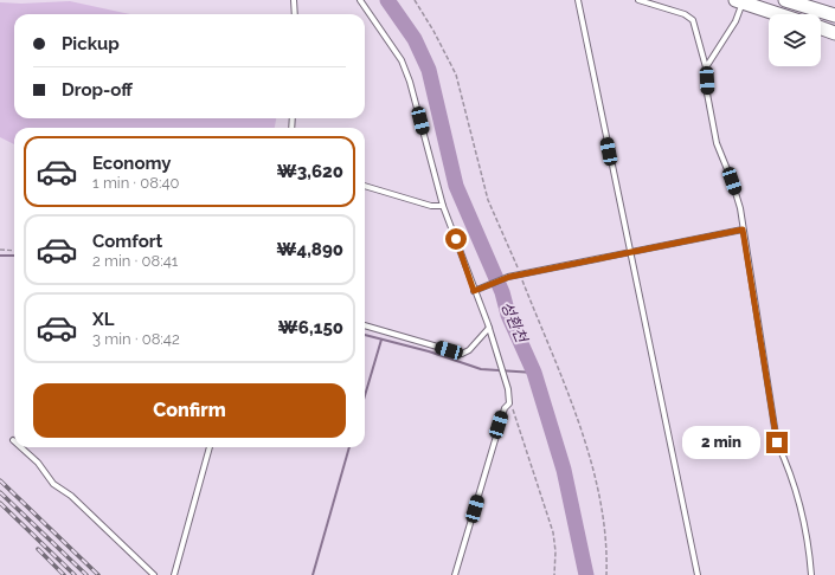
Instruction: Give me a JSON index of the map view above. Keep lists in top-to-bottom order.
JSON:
{
  "water": ["성환천"],
  "page": {
    "banner": ["Pickup", "Drop-off"],
    "list": [
      {
        "name": "Economy",
        "note": "1 min · 08:40",
        "value": "₩3,620"
      },
      {
        "name": "Comfort",
        "note": "2 min · 08:41",
        "value": "₩4,890"
      },
      {
        "name": "XL",
        "note": "3 min · 08:42",
        "value": "₩6,150"
      }
    ],
    "buttons": "Confirm",
    "bubble": "2 min"
  }
}
